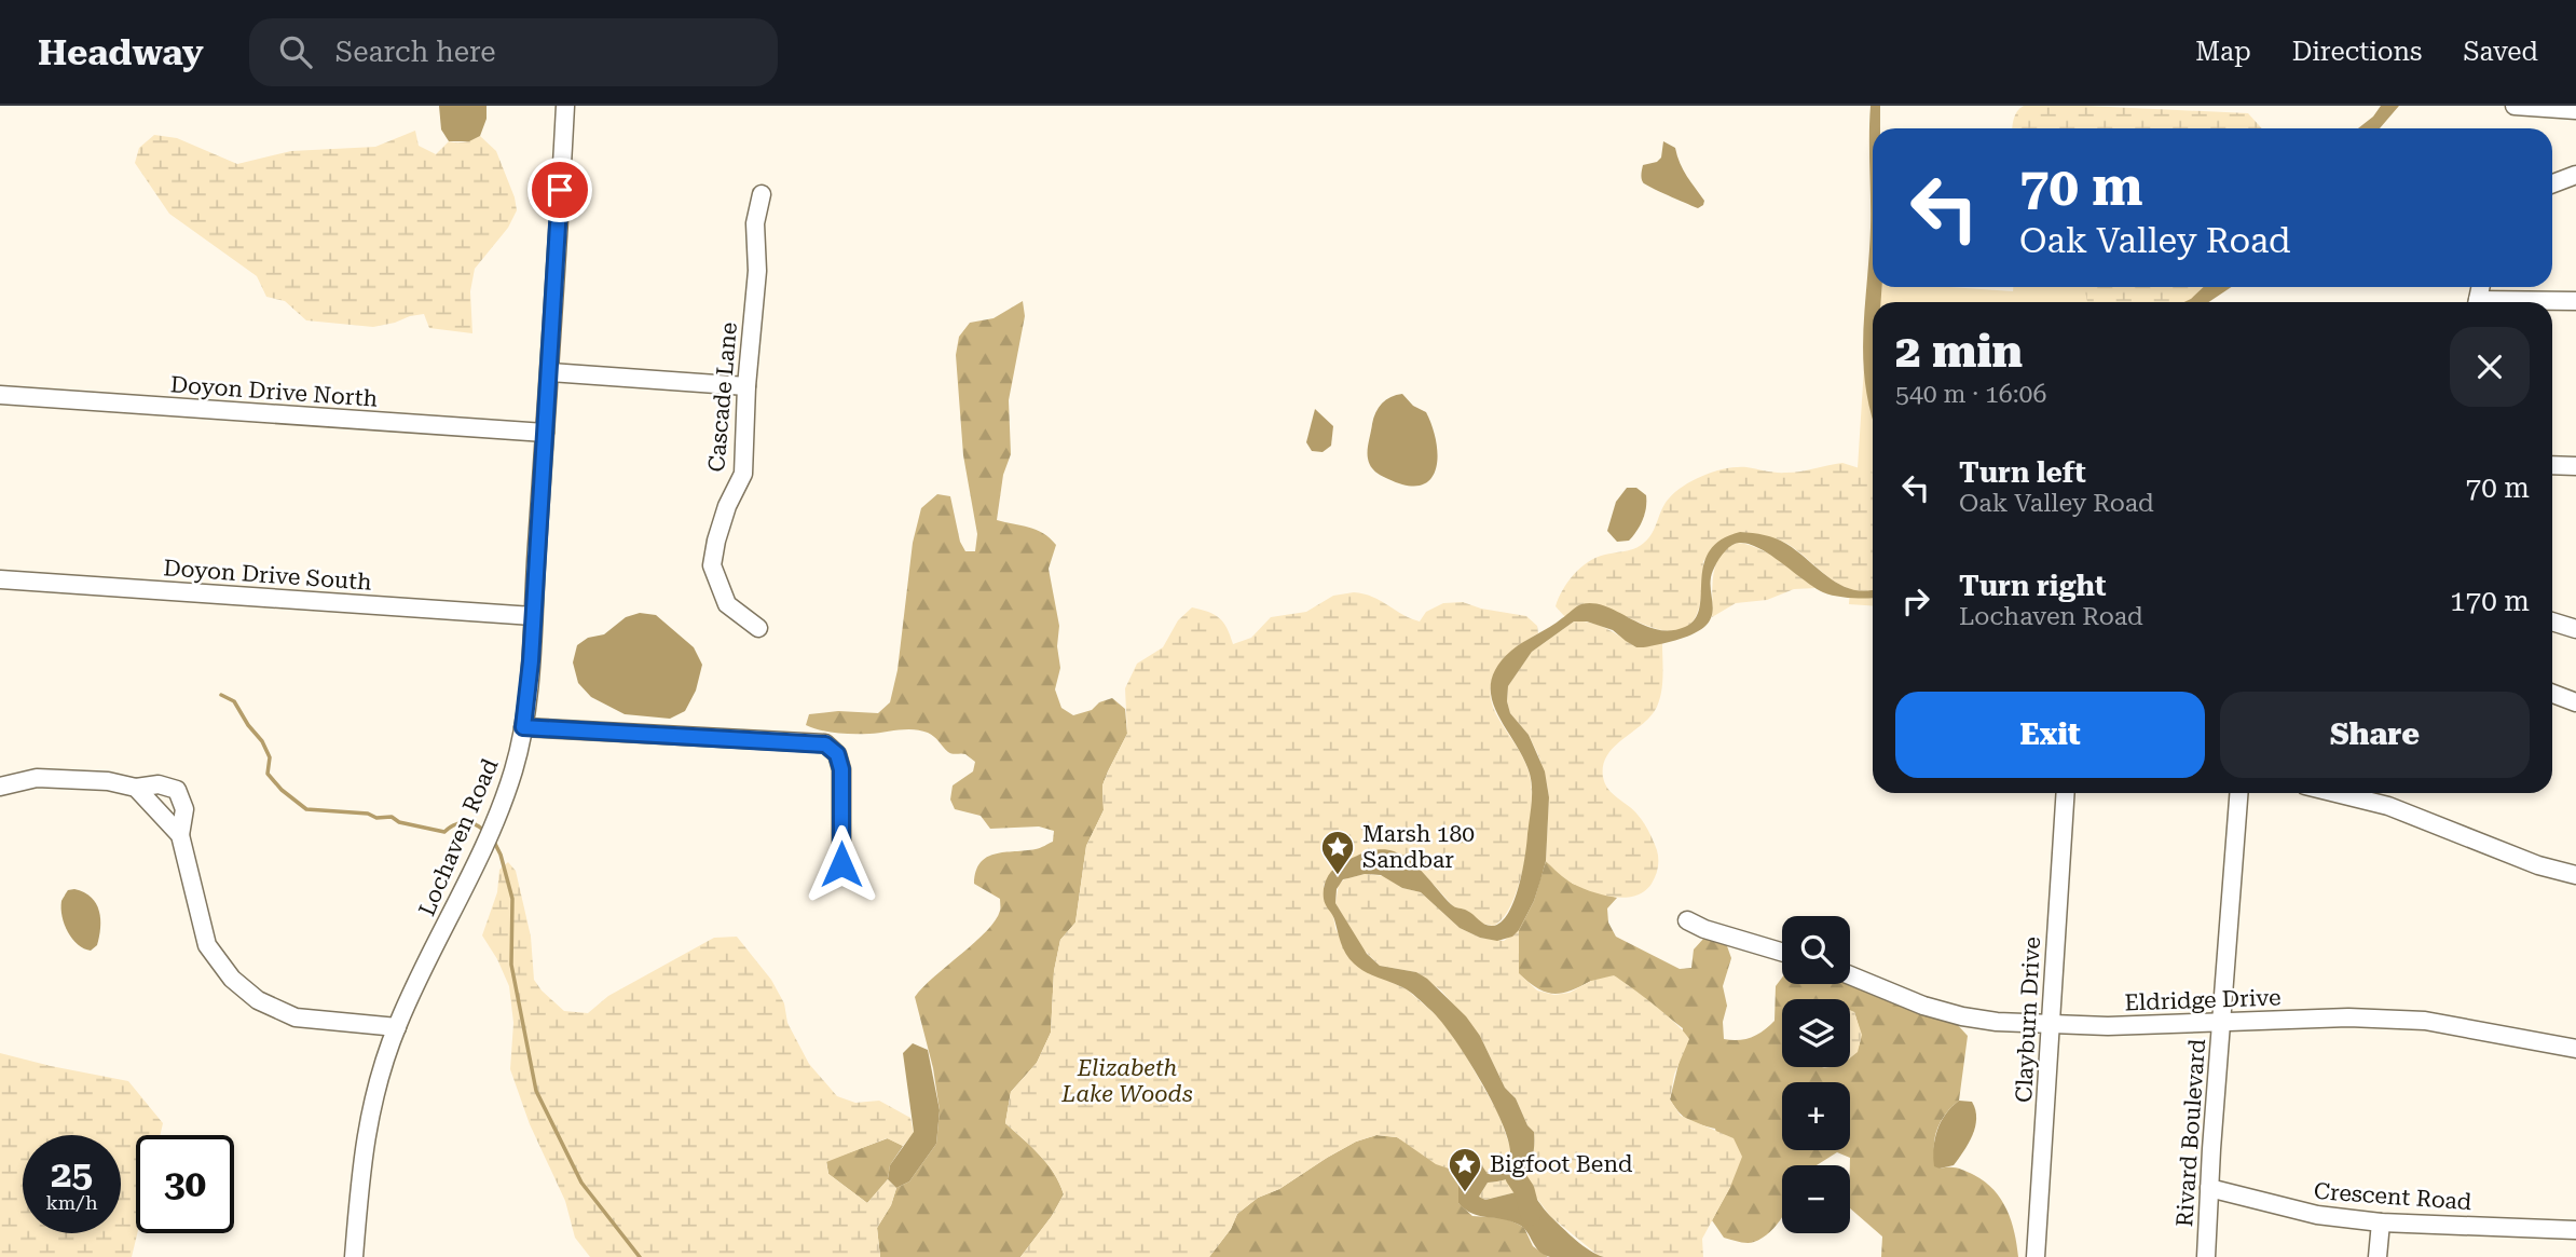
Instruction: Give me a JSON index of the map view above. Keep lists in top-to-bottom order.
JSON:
{
  "streets": {
    "street": [
      "Doyon Drive North",
      "Cascade Lane",
      "Doyon Drive South",
      "Lochaven Road",
      "Eldridge Drive",
      "Clayburn Drive",
      "Rivard Boulevard",
      "Crescent Road"
    ]
  },
  "crossings": [
    ["Doyon Drive North", "Lochaven Road"],
    ["Doyon Drive South", "Lochaven Road"],
    ["Eldridge Drive", "Clayburn Drive"],
    ["Eldridge Drive", "Rivard Boulevard"],
    ["Rivard Boulevard", "Crescent Road"]
  ],
  "parks": ["Elizabeth Lake Woods"],
  "places": {
    "place": ["Marsh 180 Sandbar", "Bigfoot Bend"]
  },
  "page": {
    "header": "Headway",
    "search": "Search here",
    "nav": ["Map", "Directions", "Saved"],
    "turn": ["70 m", "Oak Valley Road"],
    "heading": ["2 min", "540 m · 16:06"],
    "list": [
      {
        "name": "Turn left",
        "note": "Oak Valley Road",
        "value": "70 m"
      },
      {
        "name": "Turn right",
        "note": "Lochaven Road",
        "value": "170 m"
      }
    ],
    "buttons": ["Exit", "Share"],
    "map_buttons": ["+", "−"],
    "speed": "25 km/h",
    "limit": "30"
  }
}
